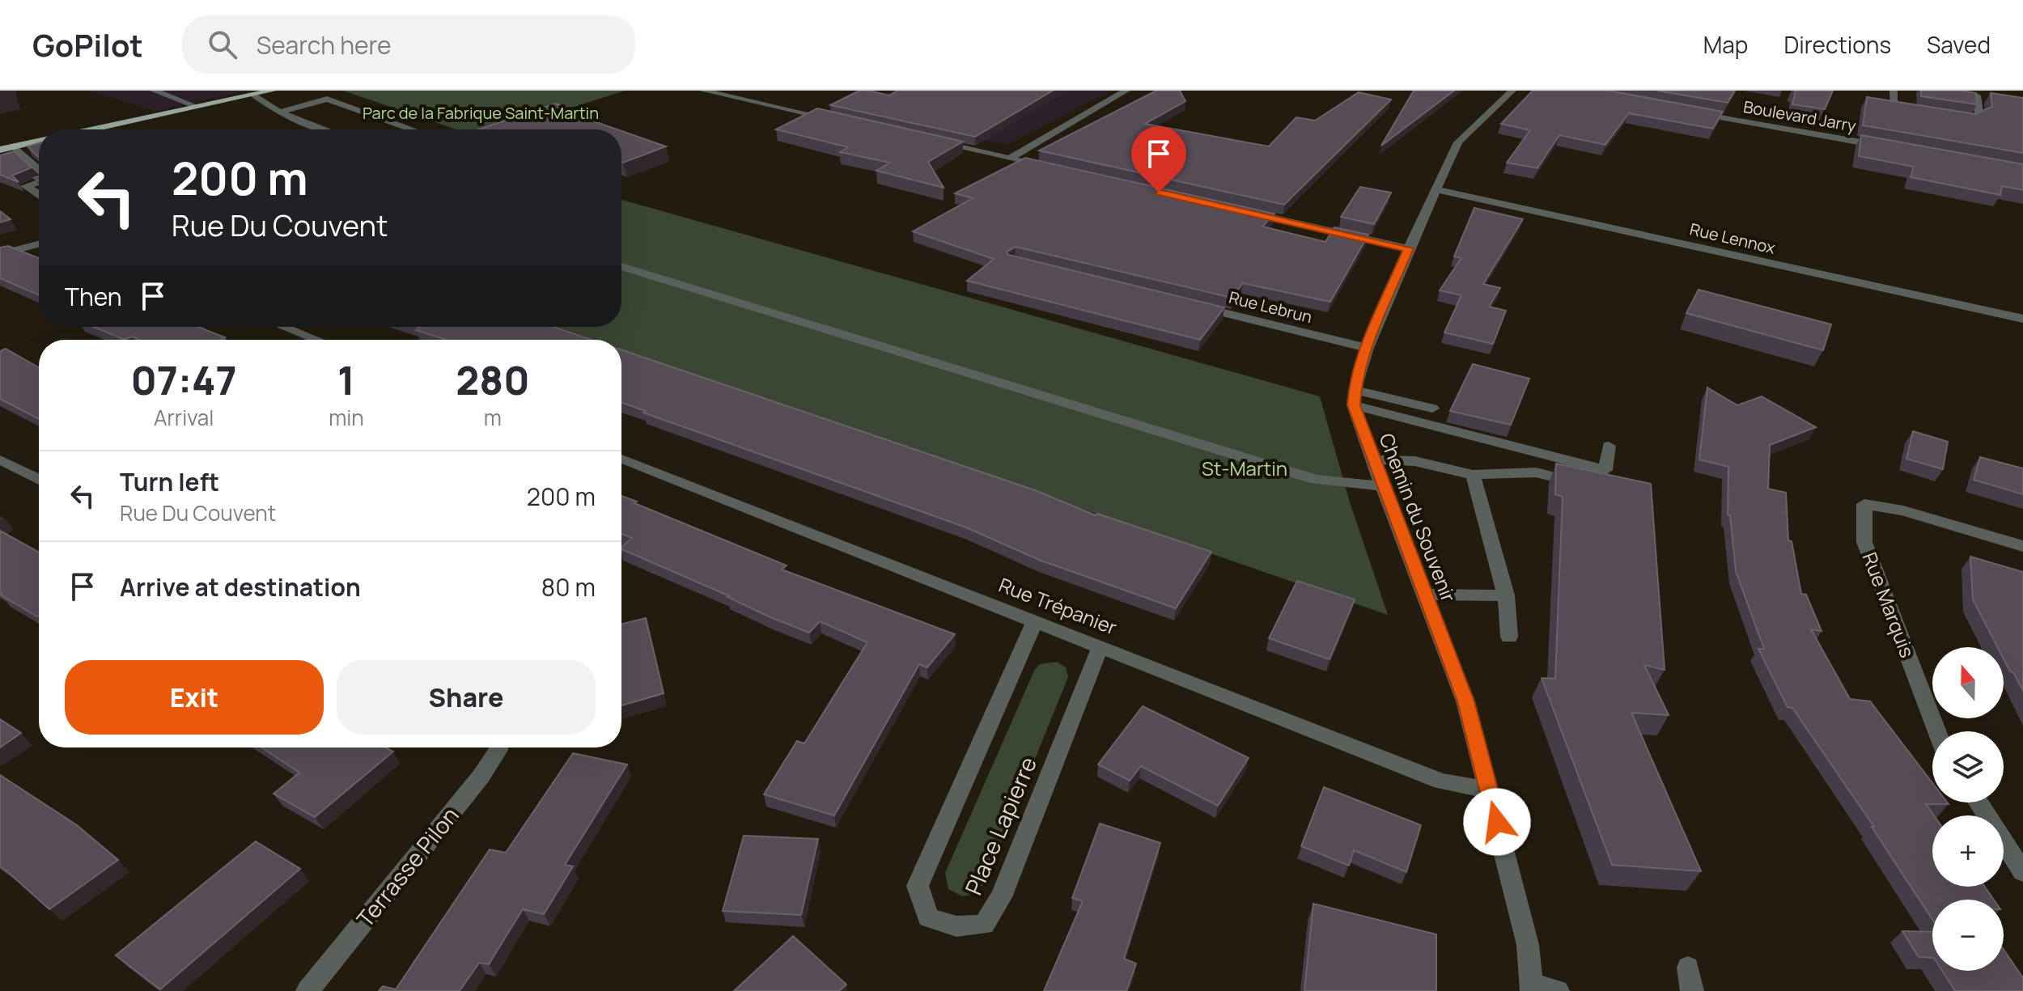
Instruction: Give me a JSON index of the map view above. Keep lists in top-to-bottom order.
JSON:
{
  "streets": {
    "street": [
      "Boulevard Jarry",
      "Rue Lennox",
      "Rue Lebrun",
      "Chemin du Souvenir",
      "Rue Marquis",
      "Rue Trépanier",
      "Place Lapierre",
      "Terrasse Pilon"
    ]
  },
  "crossings": [
    ["Chemin du Souvenir", "Rue Trépanier"],
    ["Rue Trépanier", "Place Lapierre"]
  ],
  "parks": ["Parc de la Fabrique Saint-Martin", "St-Martin"],
  "north": "top",
  "page": {
    "header": "GoPilot",
    "search": "Search here",
    "nav": ["Map", "Directions", "Saved"],
    "turn": ["200 m", "Rue Du Couvent"],
    "then": "Then",
    "eta": [
      "07:47",
      "Arrival",
      "1",
      "min",
      "280",
      "m"
    ],
    "list": [
      {
        "name": "Turn left",
        "note": "Rue Du Couvent",
        "value": "200 m"
      },
      {
        "name": "Arrive at destination",
        "value": "80 m"
      }
    ],
    "map_buttons": ["+", "−"],
    "buttons": ["Exit", "Share"]
  }
}
